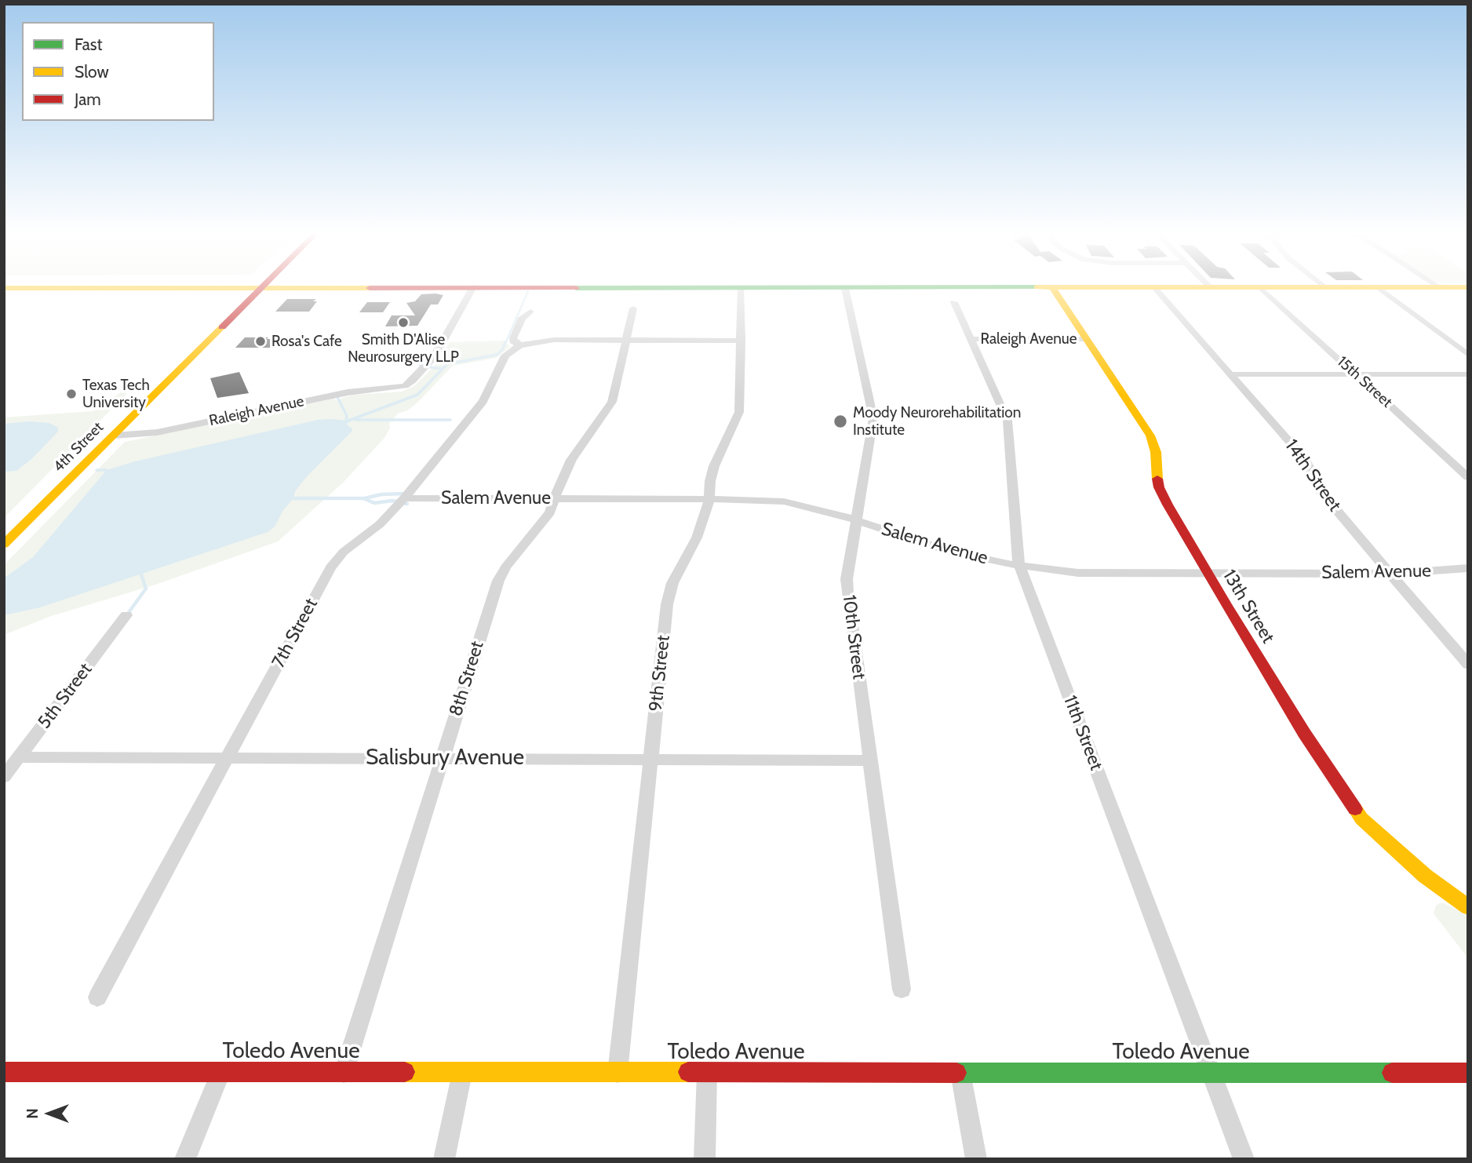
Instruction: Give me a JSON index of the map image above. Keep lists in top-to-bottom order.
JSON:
{
  "streets": {
    "main road": ["4th Street", "13th Street", "Toledo Avenue"],
    "street": [
      "Raleigh Avenue",
      "15th Street",
      "14th Street",
      "Salem Avenue",
      "7th Street",
      "10th Street",
      "9th Street",
      "8th Street",
      "5th Street",
      "11th Street",
      "Salisbury Avenue"
    ]
  },
  "crossings": [
    ["Raleigh Avenue", "4th Street"],
    ["Raleigh Avenue", "13th Street"],
    ["Raleigh Avenue", "11th Street"],
    ["14th Street", "Salem Avenue"],
    ["Salem Avenue", "13th Street"],
    ["Salem Avenue", "7th Street"],
    ["Salem Avenue", "10th Street"],
    ["Salem Avenue", "9th Street"],
    ["Salem Avenue", "8th Street"],
    ["Salem Avenue", "11th Street"],
    ["7th Street", "Salisbury Avenue"],
    ["10th Street", "Salisbury Avenue"],
    ["9th Street", "Salisbury Avenue"],
    ["9th Street", "Toledo Avenue"],
    ["8th Street", "Salisbury Avenue"],
    ["8th Street", "Toledo Avenue"],
    ["5th Street", "Salisbury Avenue"],
    ["11th Street", "Toledo Avenue"]
  ],
  "places": [
    "Smith D'Alise Neurosurgery LLP",
    "Rosa's Cafe",
    "Texas Tech University",
    "Moody Neurorehabilitation Institute"
  ],
  "legend": ["Fast", "Slow", "Jam"],
  "north": "left"
}
